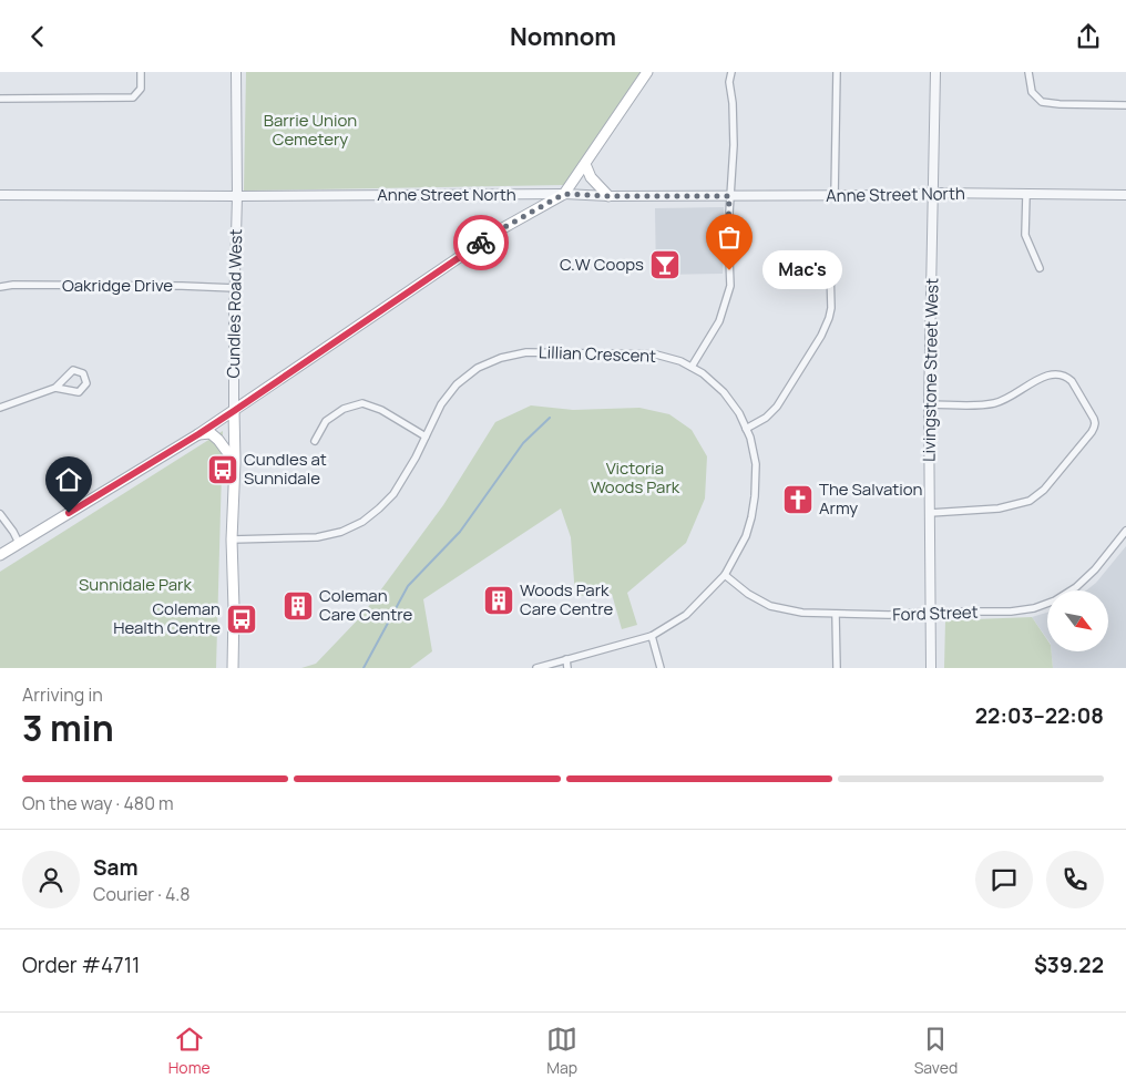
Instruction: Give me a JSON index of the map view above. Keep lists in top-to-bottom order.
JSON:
{
  "streets": {
    "main road": ["Cundles Road West"],
    "street": [
      "Anne Street North",
      "Oakridge Drive",
      "Lillian Crescent",
      "Livingstone Street West",
      "Ford Street"
    ]
  },
  "crossings": [
    ["Anne Street North", "Cundles Road West"],
    ["Anne Street North", "Livingstone Street West"],
    ["Oakridge Drive", "Cundles Road West"],
    ["Cundles Road West", "Lillian Crescent"],
    ["Lillian Crescent", "Ford Street"],
    ["Livingstone Street West", "Ford Street"]
  ],
  "parks": ["Barrie Union Cemetery", "Victoria Woods Park", "Sunnidale Park"],
  "places": {
    "bar": ["C.W Coops"],
    "other": ["Mac's"],
    "bus stop": ["Cundles at Sunnidale", "Coleman Health Centre"],
    "church": ["The Salvation Army"],
    "building": ["Woods Park Care Centre", "Coleman Care Centre"]
  },
  "north": "bottom right",
  "page": {
    "header": "Nomnom",
    "bubble": "Mac's",
    "heading": ["3 min", "Arriving in", "22:03–22:08"],
    "panel": [
      "Sam",
      "Courier · 4.8",
      "Order #4711",
      "$39.22"
    ],
    "bar": "On the way · 480 m",
    "tabs": ["Home", "Map", "Saved"]
  }
}
